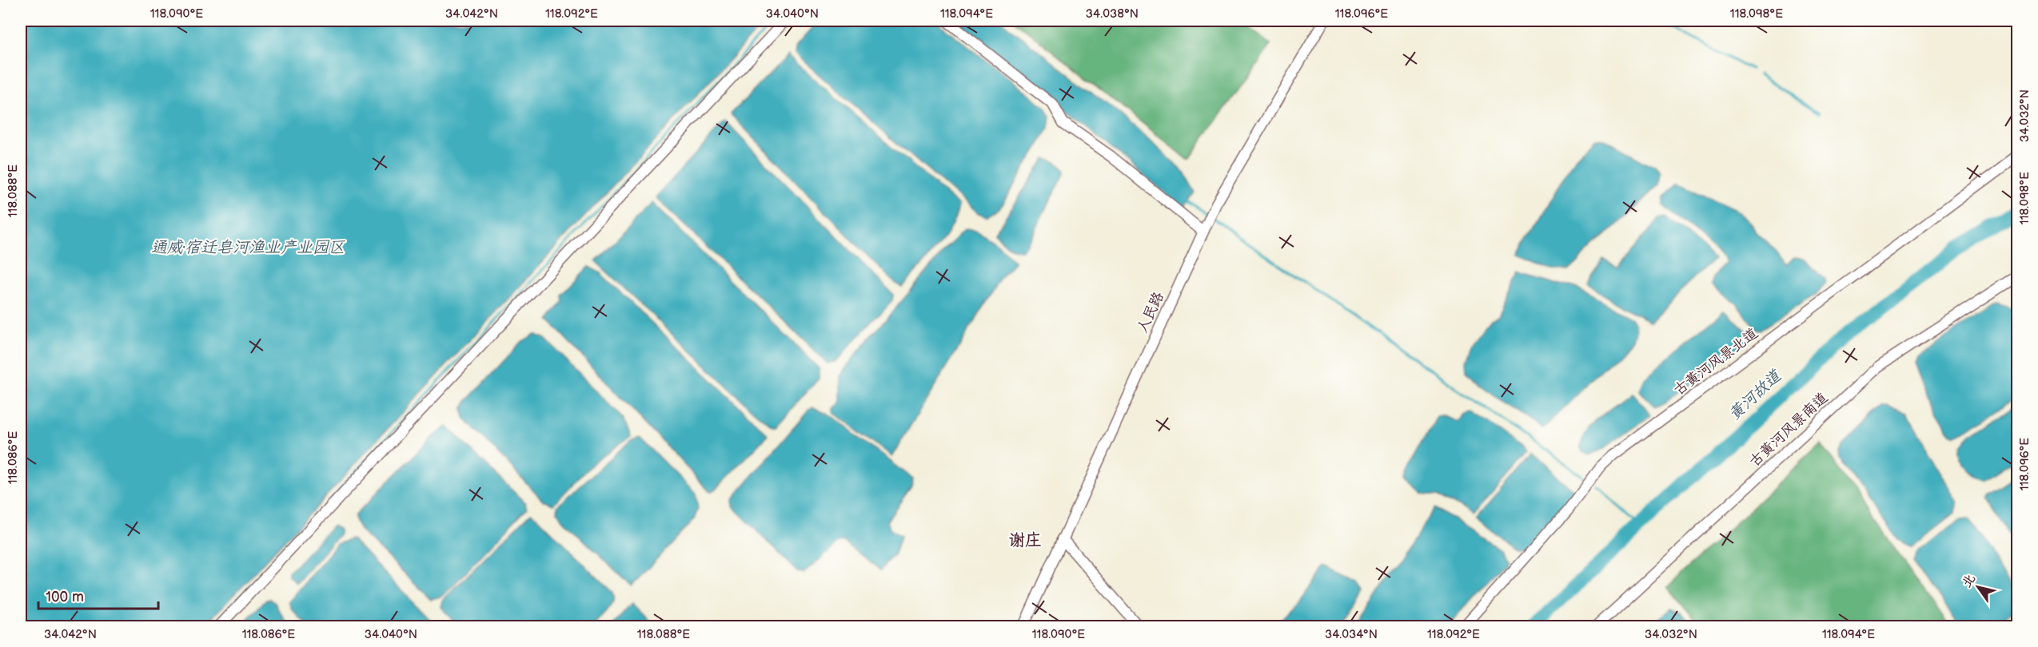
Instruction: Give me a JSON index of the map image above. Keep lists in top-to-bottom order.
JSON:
{
  "streets": {
    "street": ["人民路", "古黄河风景北道", "古黄河风景南道"]
  },
  "districts": ["谢庄"],
  "water": ["通威·宿迁皂河渔业产业园区", "黄河故道"],
  "scale_bar": "100 m",
  "north": "top left",
  "coordinates": [
    "118.090°E",
    "34.042°N",
    "118.092°E",
    "34.040°N",
    "118.094°E",
    "34.038°N",
    "118.096°E",
    "118.098°E",
    "34.032°N",
    "118.088°E",
    "118.086°E",
    "34.034°N"
  ]
}
